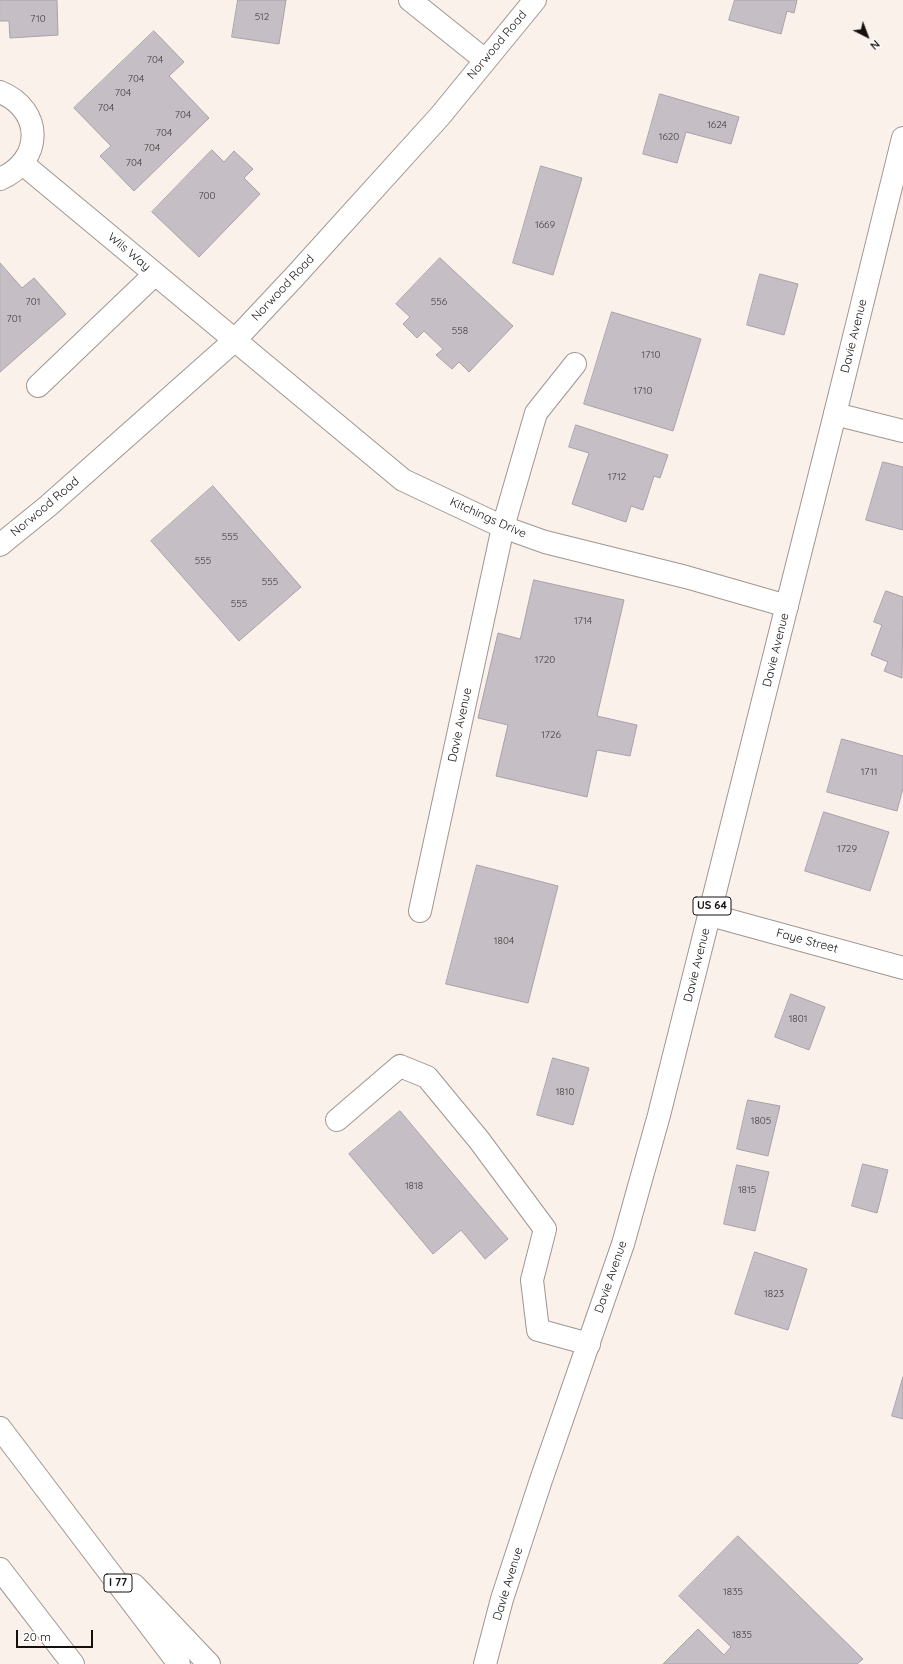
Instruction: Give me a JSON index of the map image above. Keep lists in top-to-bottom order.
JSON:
{
  "streets": {
    "main road": [
      "Norwood Road",
      "Wils Way",
      "Davie Avenue",
      "Kitchings Drive",
      "US 64",
      "Faye Street",
      "I 77"
    ]
  },
  "crossings": [
    ["Norwood Road", "Wils Way"],
    ["Norwood Road", "Kitchings Drive"],
    ["Wils Way", "Kitchings Drive"],
    ["Davie Avenue", "Kitchings Drive"],
    ["Davie Avenue", "Faye Street"]
  ],
  "house_numbers": [
    "512",
    "710",
    "704",
    "704",
    "704",
    "704",
    "704",
    "1624",
    "704",
    "1620",
    "704",
    "704",
    "700",
    "1669",
    "701",
    "556",
    "701",
    "558",
    "1710",
    "1710",
    "1712",
    "555",
    "555",
    "555",
    "555",
    "1714",
    "1720",
    "1726",
    "1711",
    "1729",
    "1804",
    "1801",
    "1810",
    "1805",
    "1818",
    "1815",
    "1823",
    "1835",
    "1835"
  ],
  "scale_bar": "20 m",
  "north": "bottom right"
}
